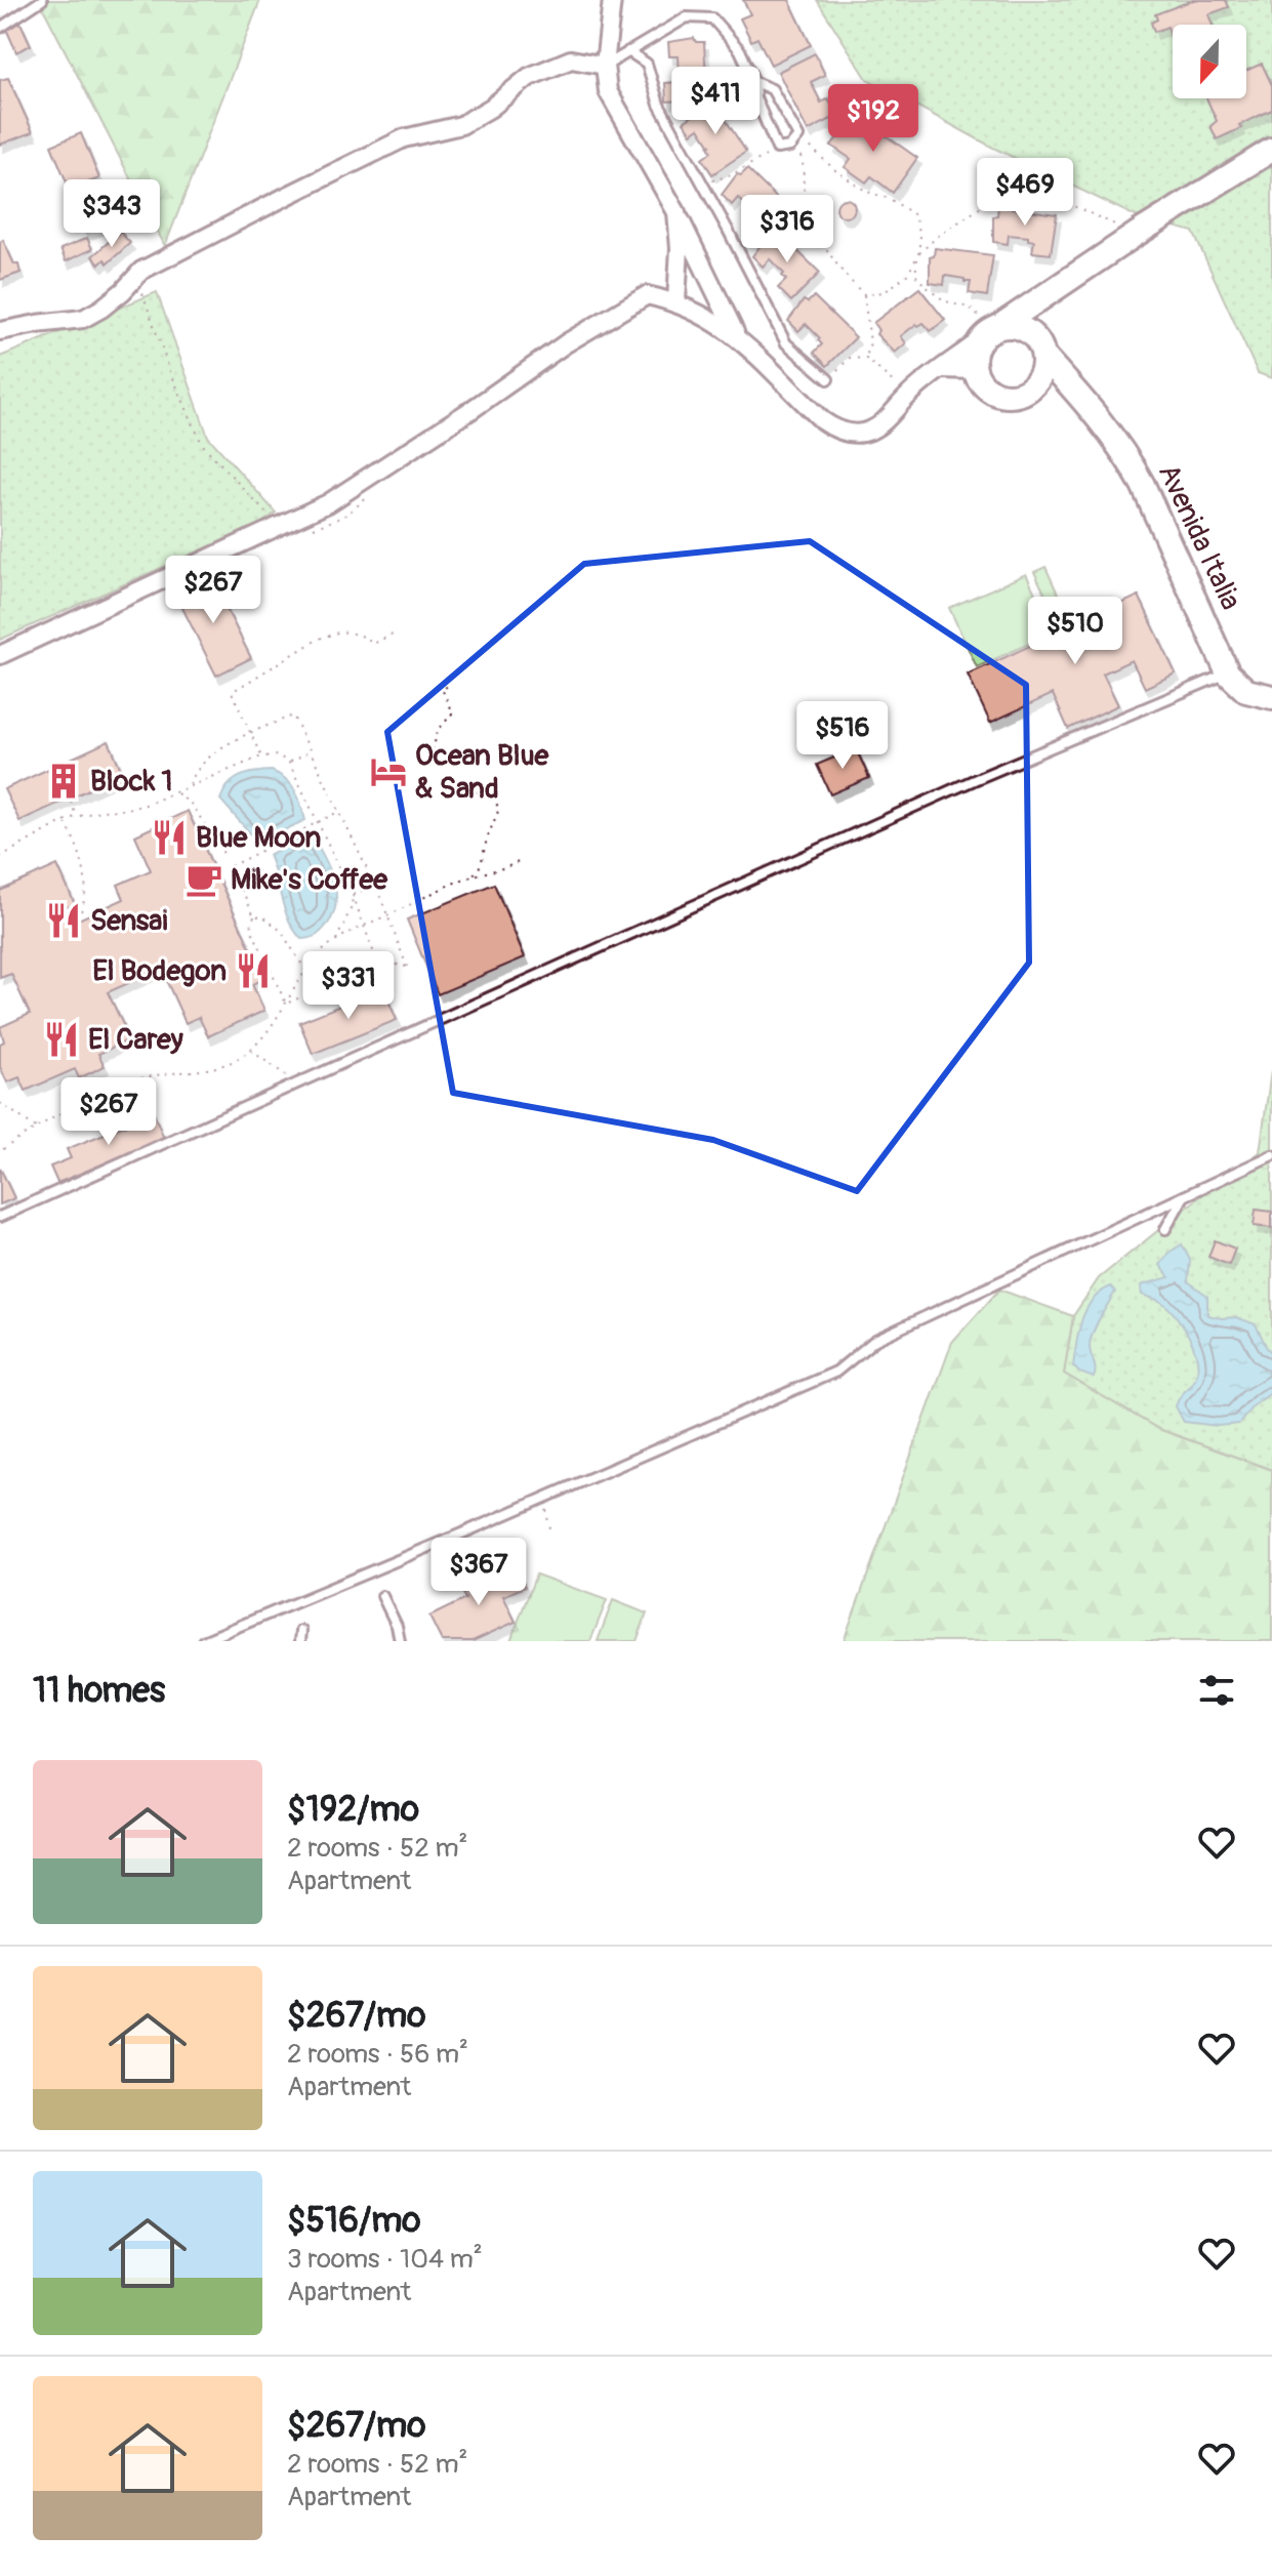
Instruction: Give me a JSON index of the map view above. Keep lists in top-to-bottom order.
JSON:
{
  "streets": {
    "street": ["Avenida Italia"]
  },
  "places": {
    "hotel": ["Ocean Blue & Sand"],
    "building": ["Block 1"],
    "restaurant": [
      "Blue Moon",
      "Sensai",
      "El Bodegon",
      "El Carey"
    ],
    "cafe": ["Mike's Coffee"]
  },
  "north": "bottom",
  "page": {
    "price": [
      "$411",
      "$192",
      "$469",
      "$343",
      "$316",
      "$267",
      "$510",
      "$516",
      "$331",
      "$267",
      "$367"
    ],
    "heading": "11 homes",
    "list": [
      {
        "name": "$192/mo",
        "note": "2 rooms · 52 m² · Apartment"
      },
      {
        "name": "$267/mo",
        "note": "2 rooms · 56 m² · Apartment"
      },
      {
        "name": "$516/mo",
        "note": "3 rooms · 104 m² · Apartment"
      },
      {
        "name": "$267/mo",
        "note": "2 rooms · 52 m² · Apartment"
      }
    ]
  }
}
